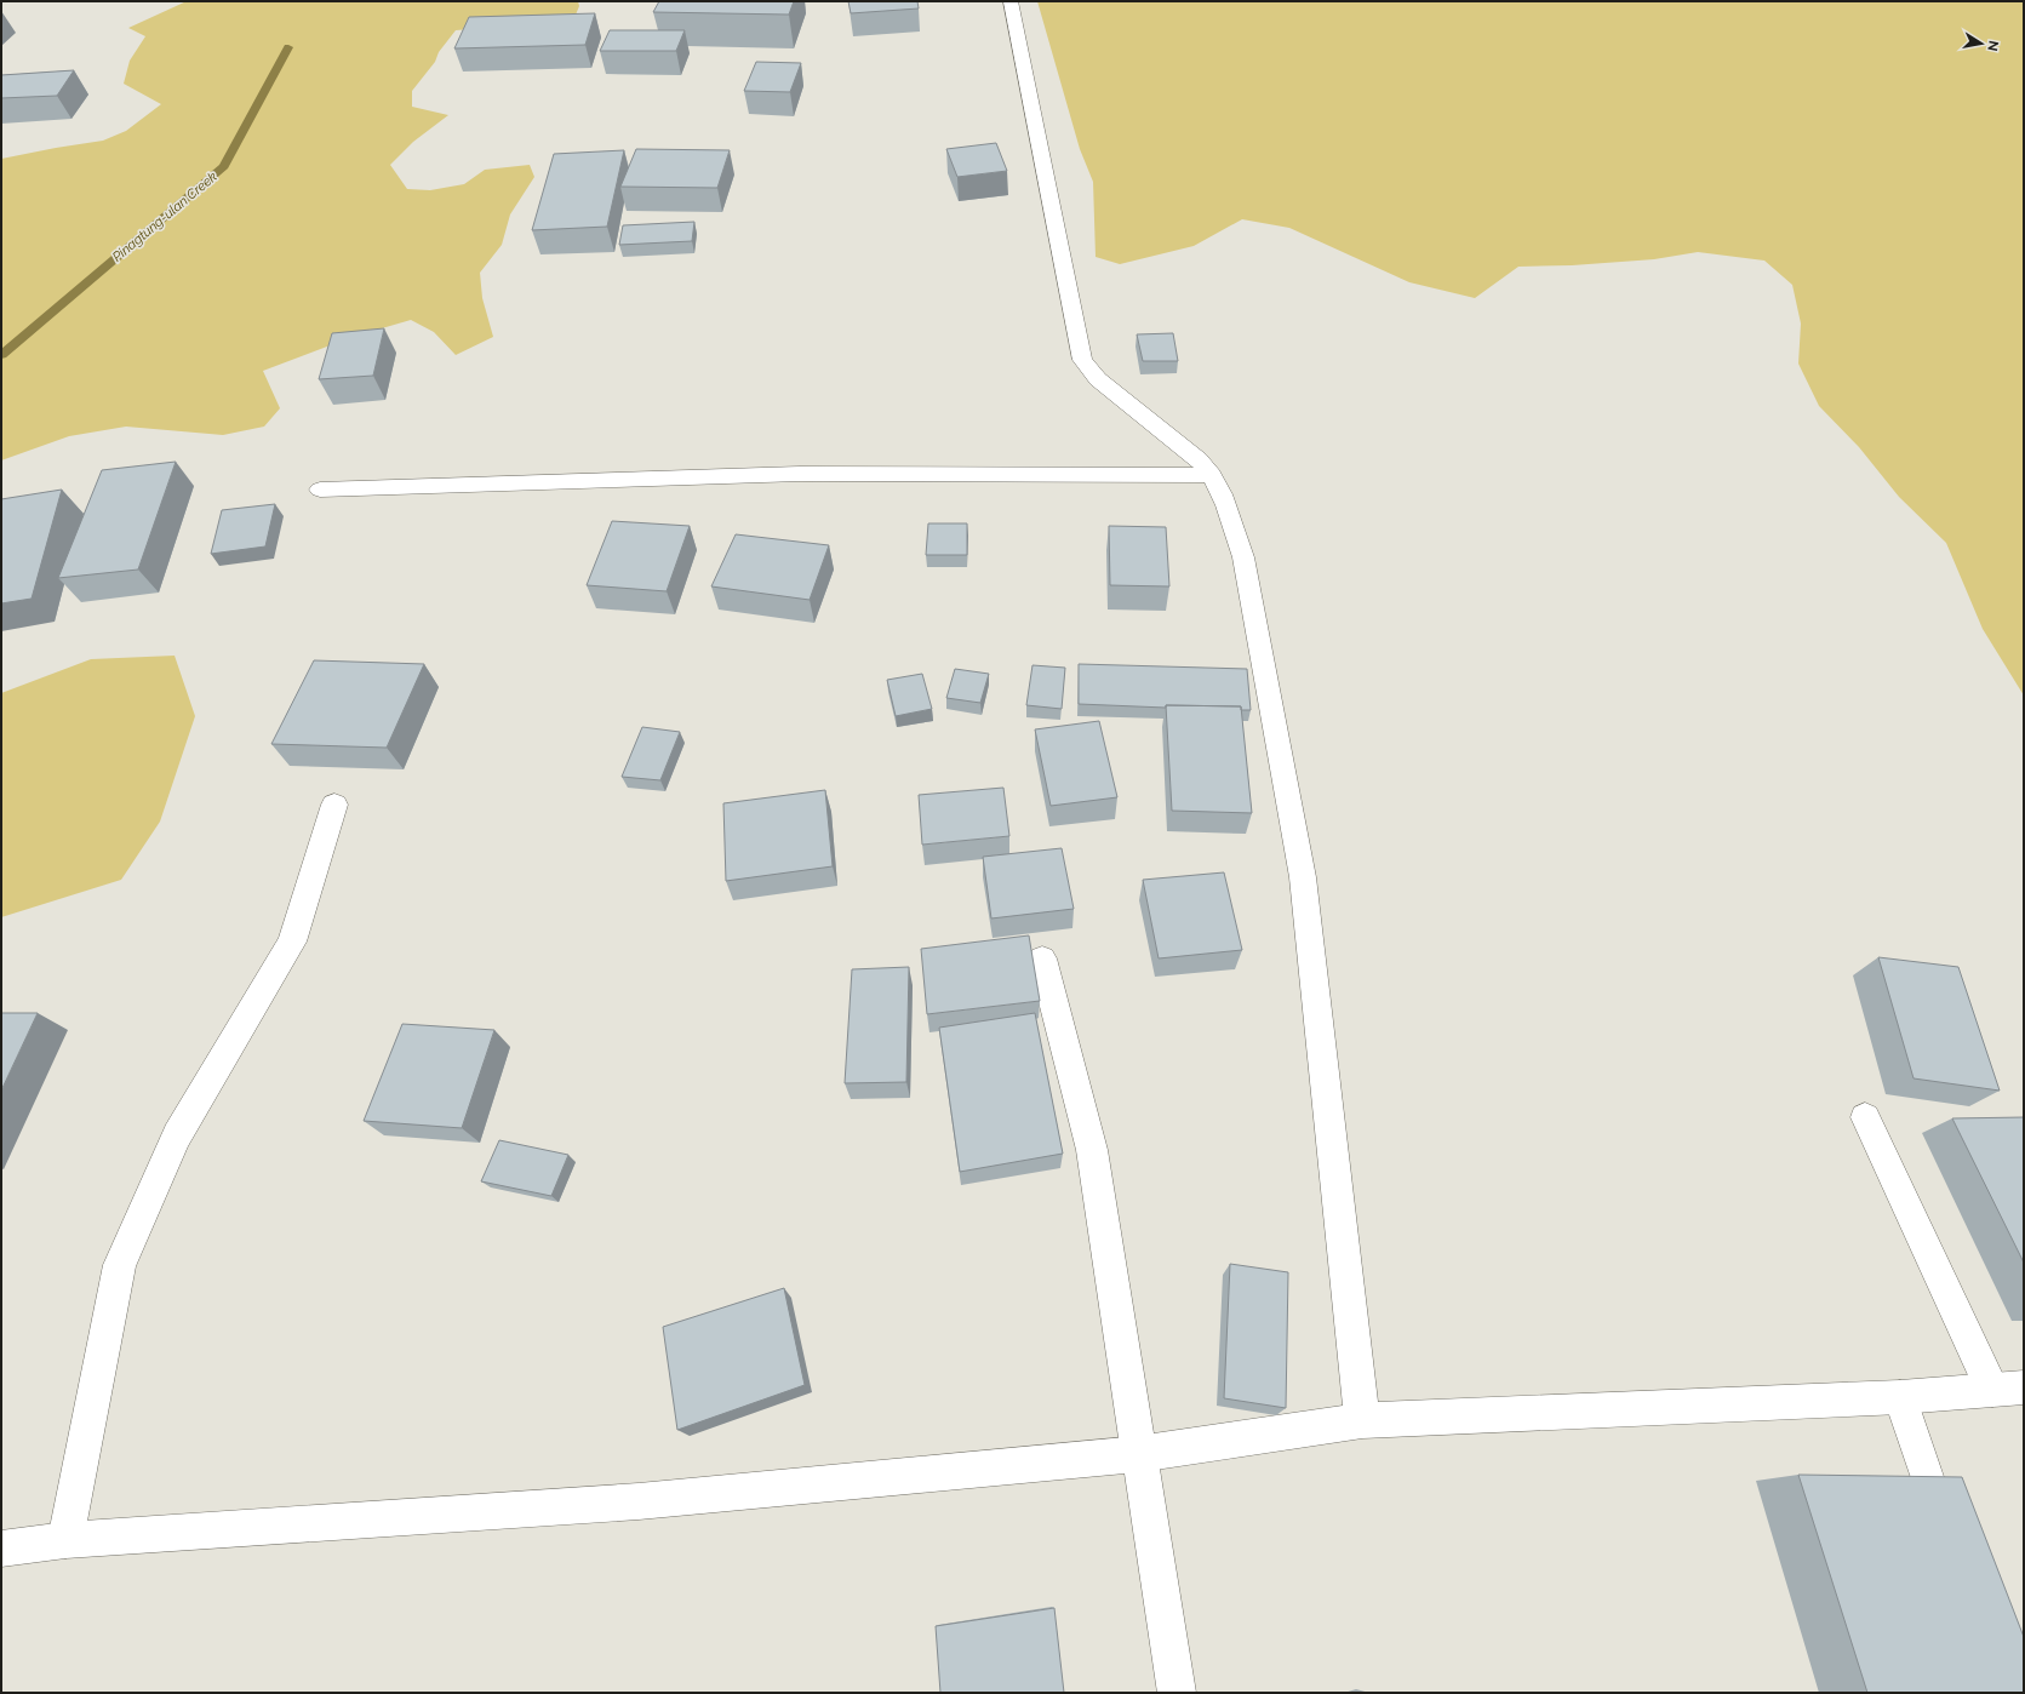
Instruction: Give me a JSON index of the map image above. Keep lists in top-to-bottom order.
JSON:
{
  "water": ["Pinagtung-ulan Creek"],
  "north": "right"
}
